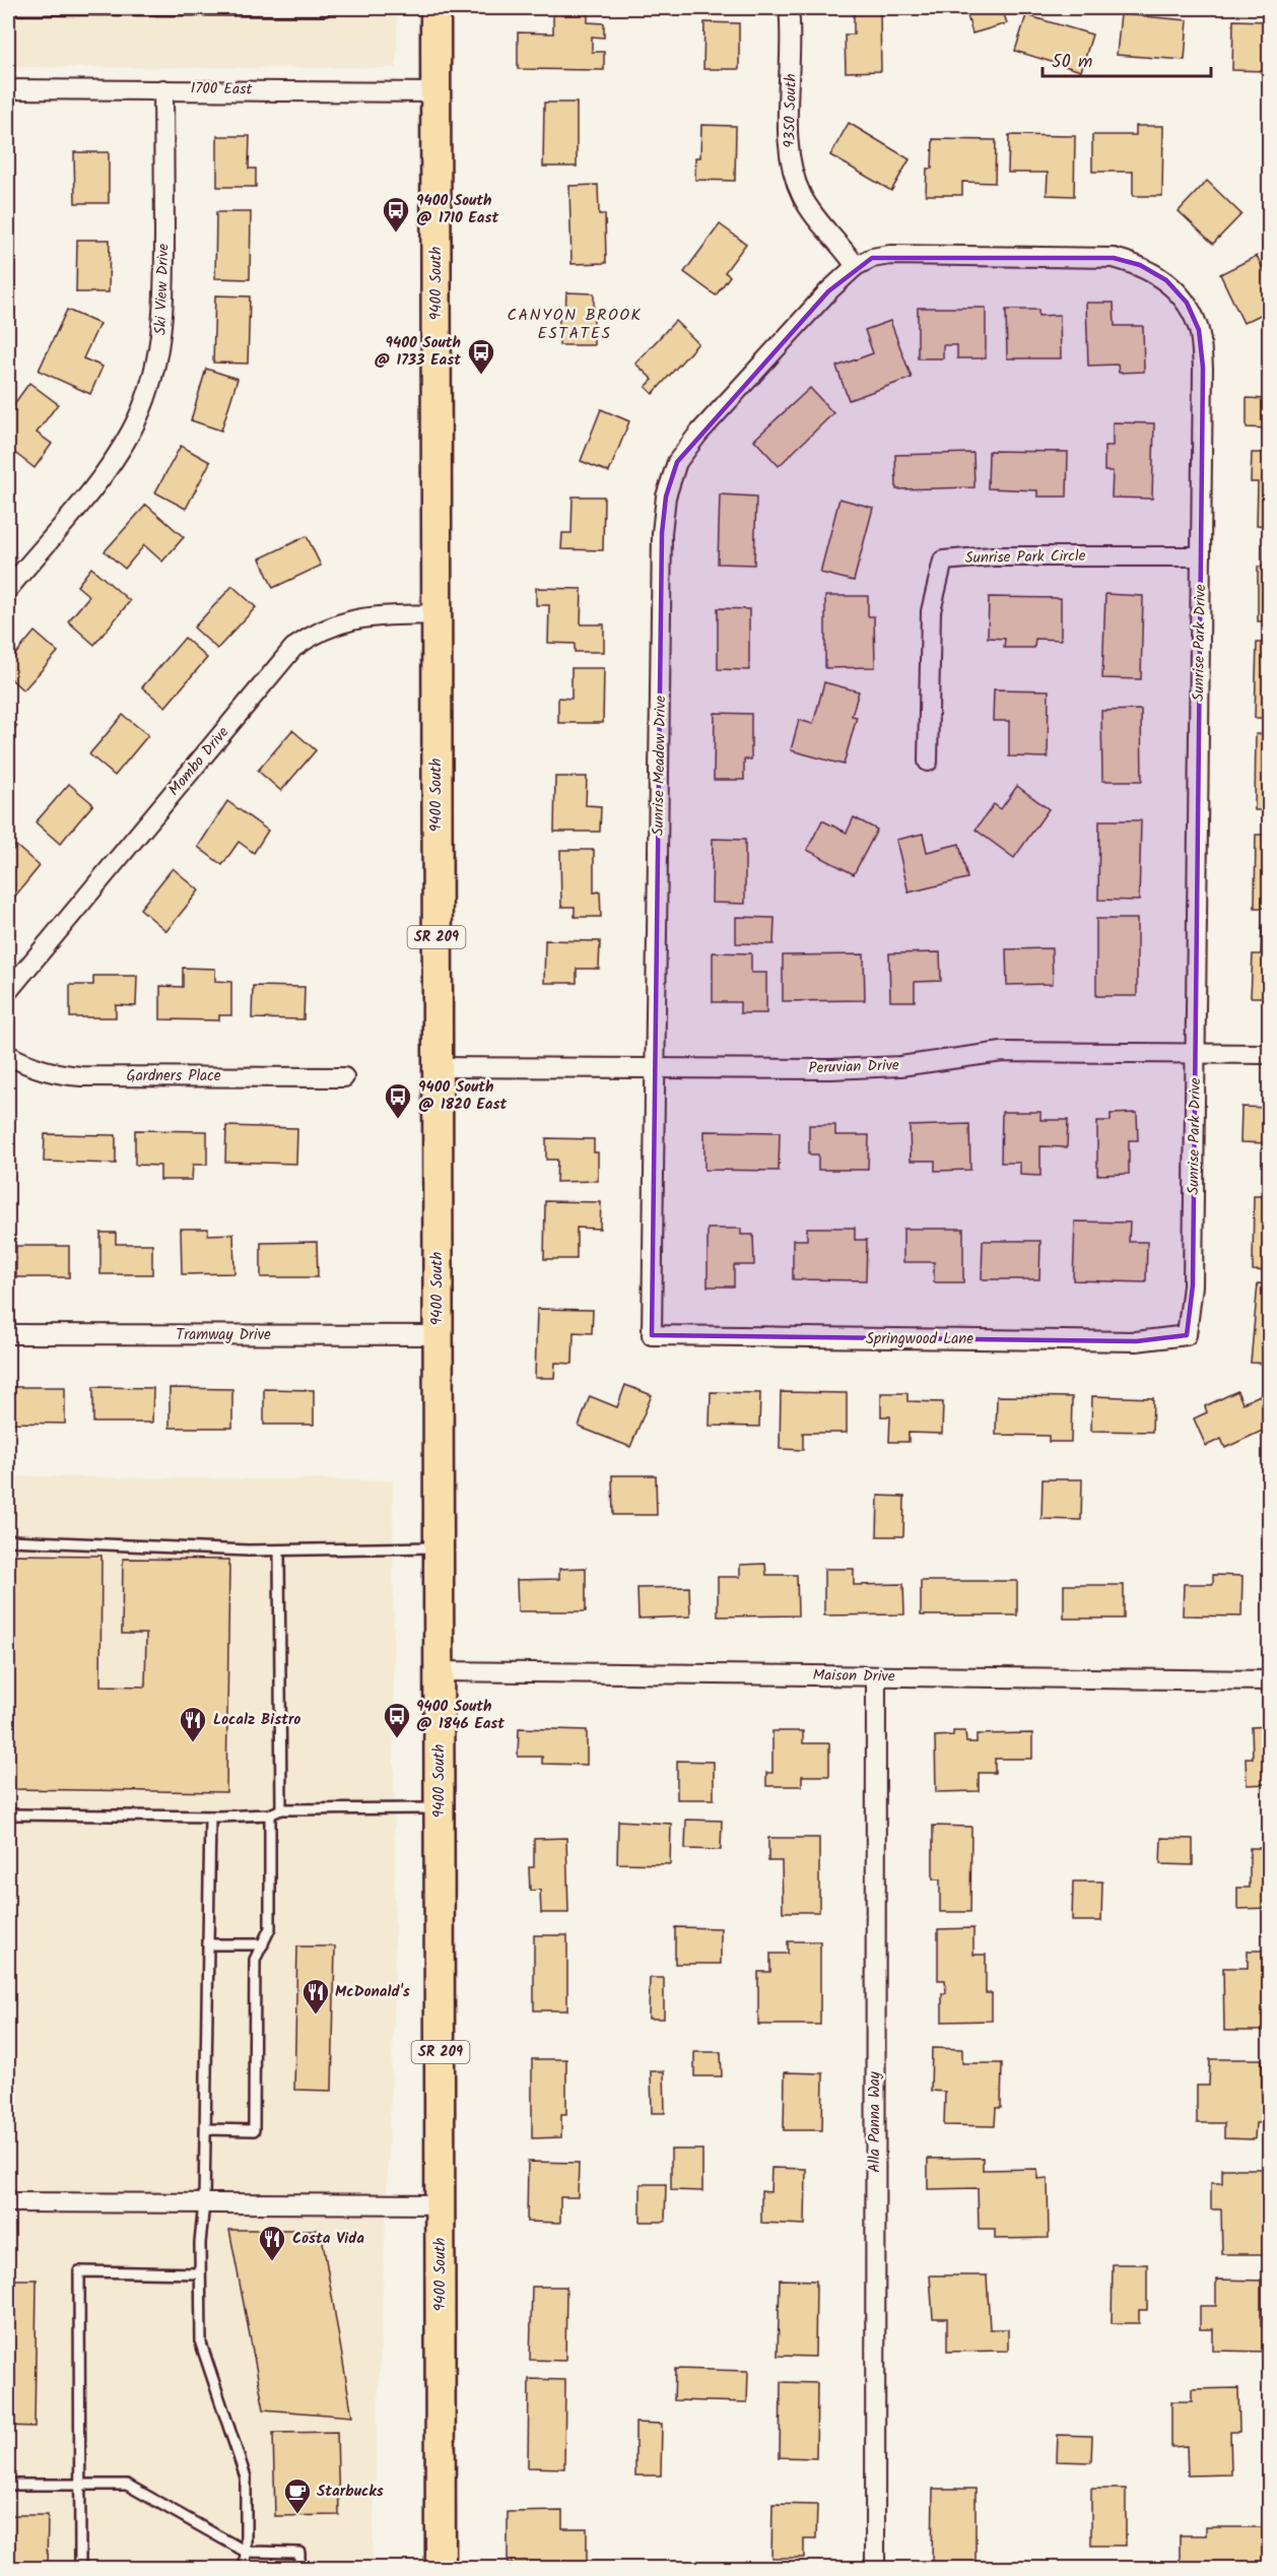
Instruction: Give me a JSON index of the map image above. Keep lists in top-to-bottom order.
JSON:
{
  "streets": {
    "main road": ["9400 South", "SR 209"],
    "street": [
      "1700 East",
      "9350 South",
      "Ski View Drive",
      "Sunrise Park Circle",
      "Sunrise Park Drive",
      "Mombo Drive",
      "Sunrise Meadow Drive",
      "Peruvian Drive",
      "Gardners Place",
      "Tramway Drive",
      "Springwood Lane",
      "Maison Drive",
      "Alla Panna Way"
    ]
  },
  "crossings": [
    ["1700 East", "9400 South"],
    ["1700 East", "Ski View Drive"],
    ["9350 South", "Sunrise Park Drive"],
    ["9350 South", "Sunrise Meadow Drive"],
    ["9400 South", "Mombo Drive"],
    ["9400 South", "Peruvian Drive"],
    ["9400 South", "Tramway Drive"],
    ["9400 South", "Maison Drive"],
    ["Sunrise Park Circle", "Sunrise Park Drive"],
    ["Sunrise Park Drive", "Sunrise Meadow Drive"],
    ["Sunrise Park Drive", "Peruvian Drive"],
    ["Sunrise Park Drive", "Springwood Lane"],
    ["Sunrise Meadow Drive", "Peruvian Drive"],
    ["Sunrise Meadow Drive", "Springwood Lane"],
    ["Maison Drive", "Alla Panna Way"]
  ],
  "districts": ["CANYON BROOK ESTATES"],
  "places": {
    "bus stop": [
      "9400 South @ 1710 East",
      "9400 South @ 1733 East",
      "9400 South @ 1820 East",
      "9400 South @ 1846 East"
    ],
    "restaurant": ["Localz Bistro", "McDonald's", "Costa Vida"],
    "cafe": ["Starbucks"]
  },
  "scale_bar": "50 m"
}
